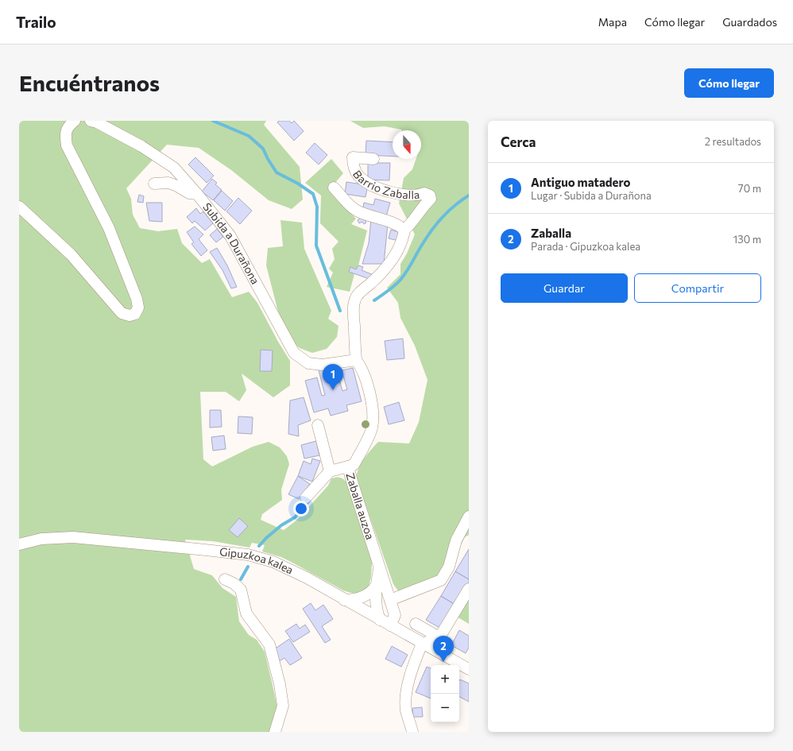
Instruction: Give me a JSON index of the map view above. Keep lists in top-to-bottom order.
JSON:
{
  "streets": {
    "street": [
      "Barrio Zaballa",
      "Subida a Durañona",
      "Zaballa auzoa",
      "Gipuzkoa kalea"
    ]
  },
  "crossings": [
    ["Barrio Zaballa", "Subida a Durañona"],
    ["Barrio Zaballa", "Zaballa auzoa"],
    ["Subida a Durañona", "Zaballa auzoa"]
  ],
  "north": "bottom",
  "page": {
    "header": "Trailo",
    "nav": ["Mapa", "Cómo llegar", "Guardados"],
    "buttons": [
      "Cómo llegar",
      ["Guardar", "Compartir"]
    ],
    "title": "Encuéntranos",
    "heading": ["Cerca", "2 resultados"],
    "list": [
      {
        "mark": "1",
        "name": "Antiguo matadero",
        "note": "Lugar · Subida a Durañona",
        "value": "70 m"
      },
      {
        "mark": "2",
        "name": "Zaballa",
        "note": "Parada · Gipuzkoa kalea",
        "value": "130 m"
      }
    ],
    "pins": ["1", "2"],
    "map_buttons": ["+", "−"]
  }
}
